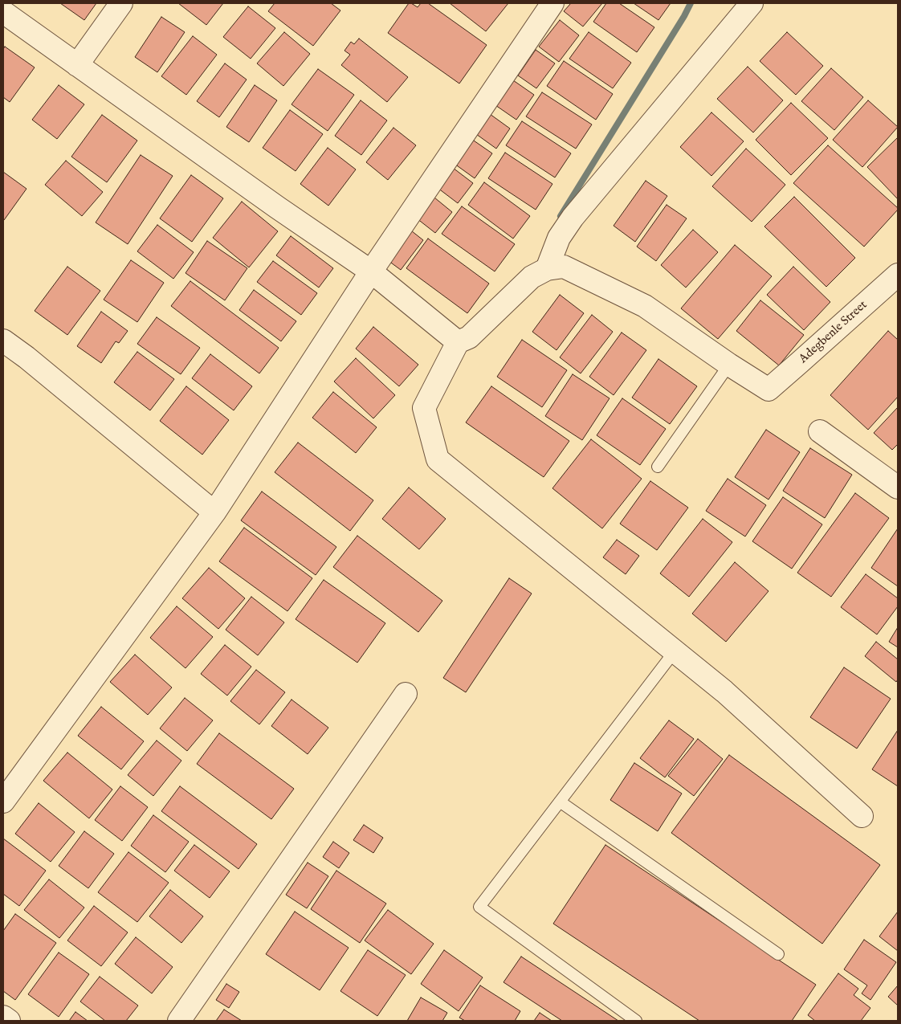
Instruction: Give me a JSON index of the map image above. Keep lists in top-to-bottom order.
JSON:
{
  "streets": {
    "street": ["Adegbenle Street"]
  }
}
